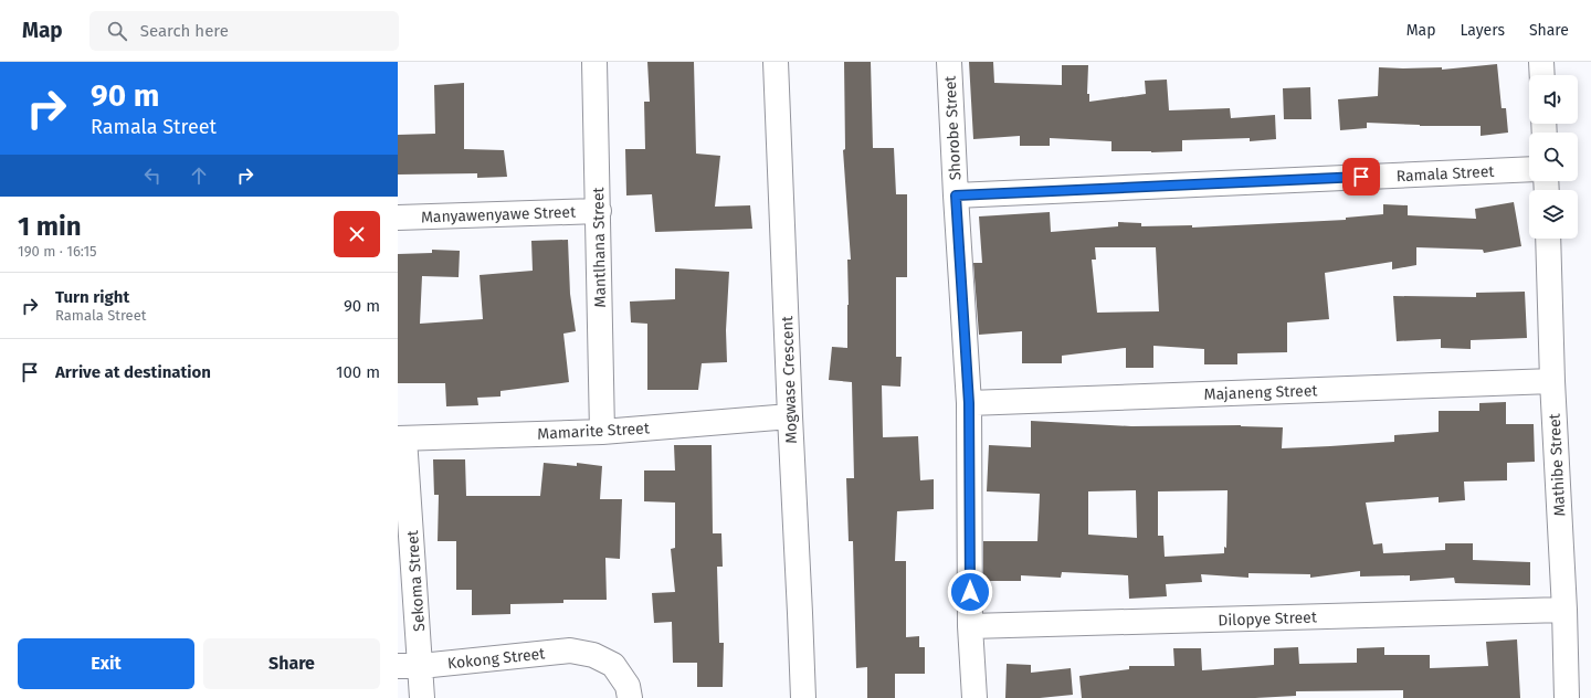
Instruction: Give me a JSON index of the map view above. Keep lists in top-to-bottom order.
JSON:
{
  "streets": {
    "street": [
      "Shorobe Street",
      "Ramala Street",
      "Manyawenyawe Street",
      "Mantlhana Street",
      "Mogwase Crescent",
      "Majaneng Street",
      "Mamarite Street",
      "Mathibe Street",
      "Sekoma Street",
      "Dilopye Street",
      "Kokong Street"
    ]
  },
  "crossings": [
    ["Shorobe Street", "Ramala Street"],
    ["Shorobe Street", "Majaneng Street"],
    ["Shorobe Street", "Dilopye Street"],
    ["Manyawenyawe Street", "Mantlhana Street"],
    ["Mantlhana Street", "Mamarite Street"],
    ["Mogwase Crescent", "Mamarite Street"],
    ["Majaneng Street", "Mathibe Street"],
    ["Mamarite Street", "Sekoma Street"],
    ["Mathibe Street", "Dilopye Street"],
    ["Sekoma Street", "Kokong Street"]
  ],
  "page": {
    "header": "Map",
    "search": "Search here",
    "nav": ["Map", "Layers", "Share"],
    "turn": ["90 m", "Ramala Street"],
    "heading": ["1 min", "190 m · 16:15"],
    "list": [
      {
        "name": "Turn right",
        "note": "Ramala Street",
        "value": "90 m"
      },
      {
        "name": "Arrive at destination",
        "value": "100 m"
      }
    ],
    "buttons": ["Exit", "Share"]
  }
}
